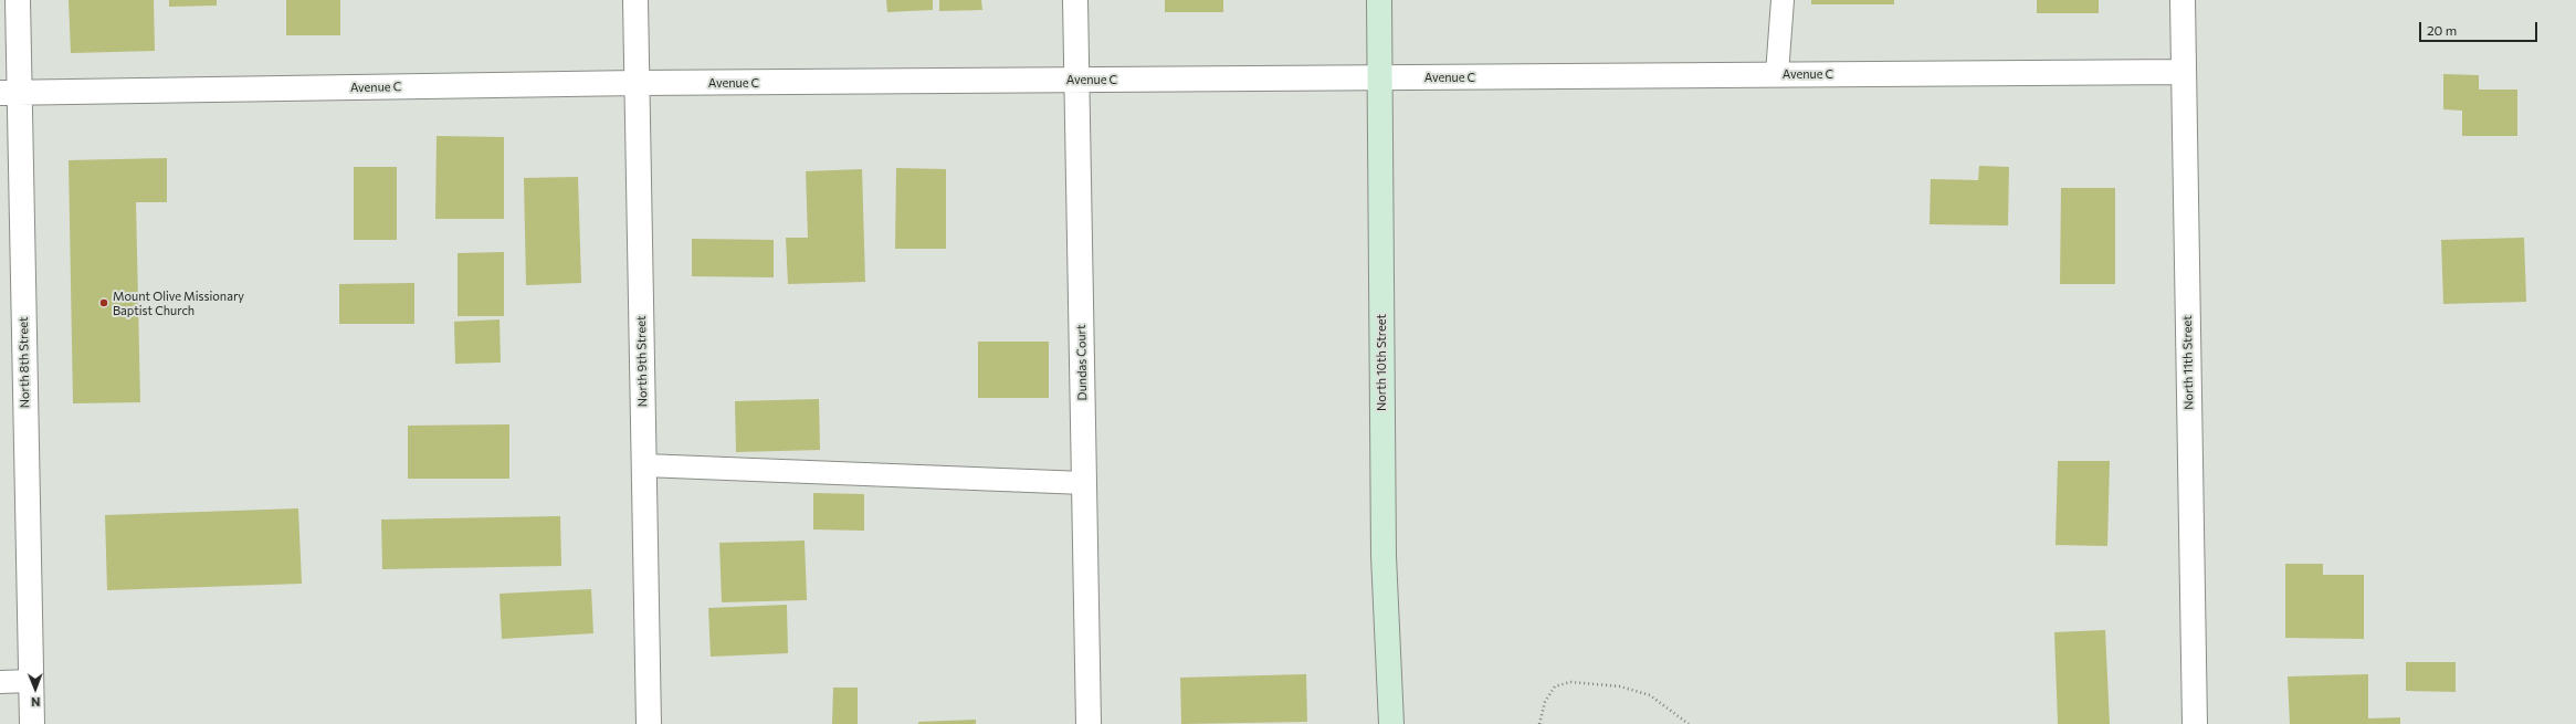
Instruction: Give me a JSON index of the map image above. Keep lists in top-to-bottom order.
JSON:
{
  "streets": {
    "street": [
      "Avenue C",
      "North 9th Street",
      "North 8th Street",
      "Dundas Court",
      "North 10th Street",
      "North 11th Street"
    ]
  },
  "crossings": [
    ["Avenue C", "North 9th Street"],
    ["Avenue C", "North 8th Street"],
    ["Avenue C", "Dundas Court"],
    ["Avenue C", "North 10th Street"],
    ["Avenue C", "North 11th Street"]
  ],
  "places": ["Mount Olive Missionary Baptist Church"],
  "scale_bar": "20 m",
  "north": "bottom"
}
